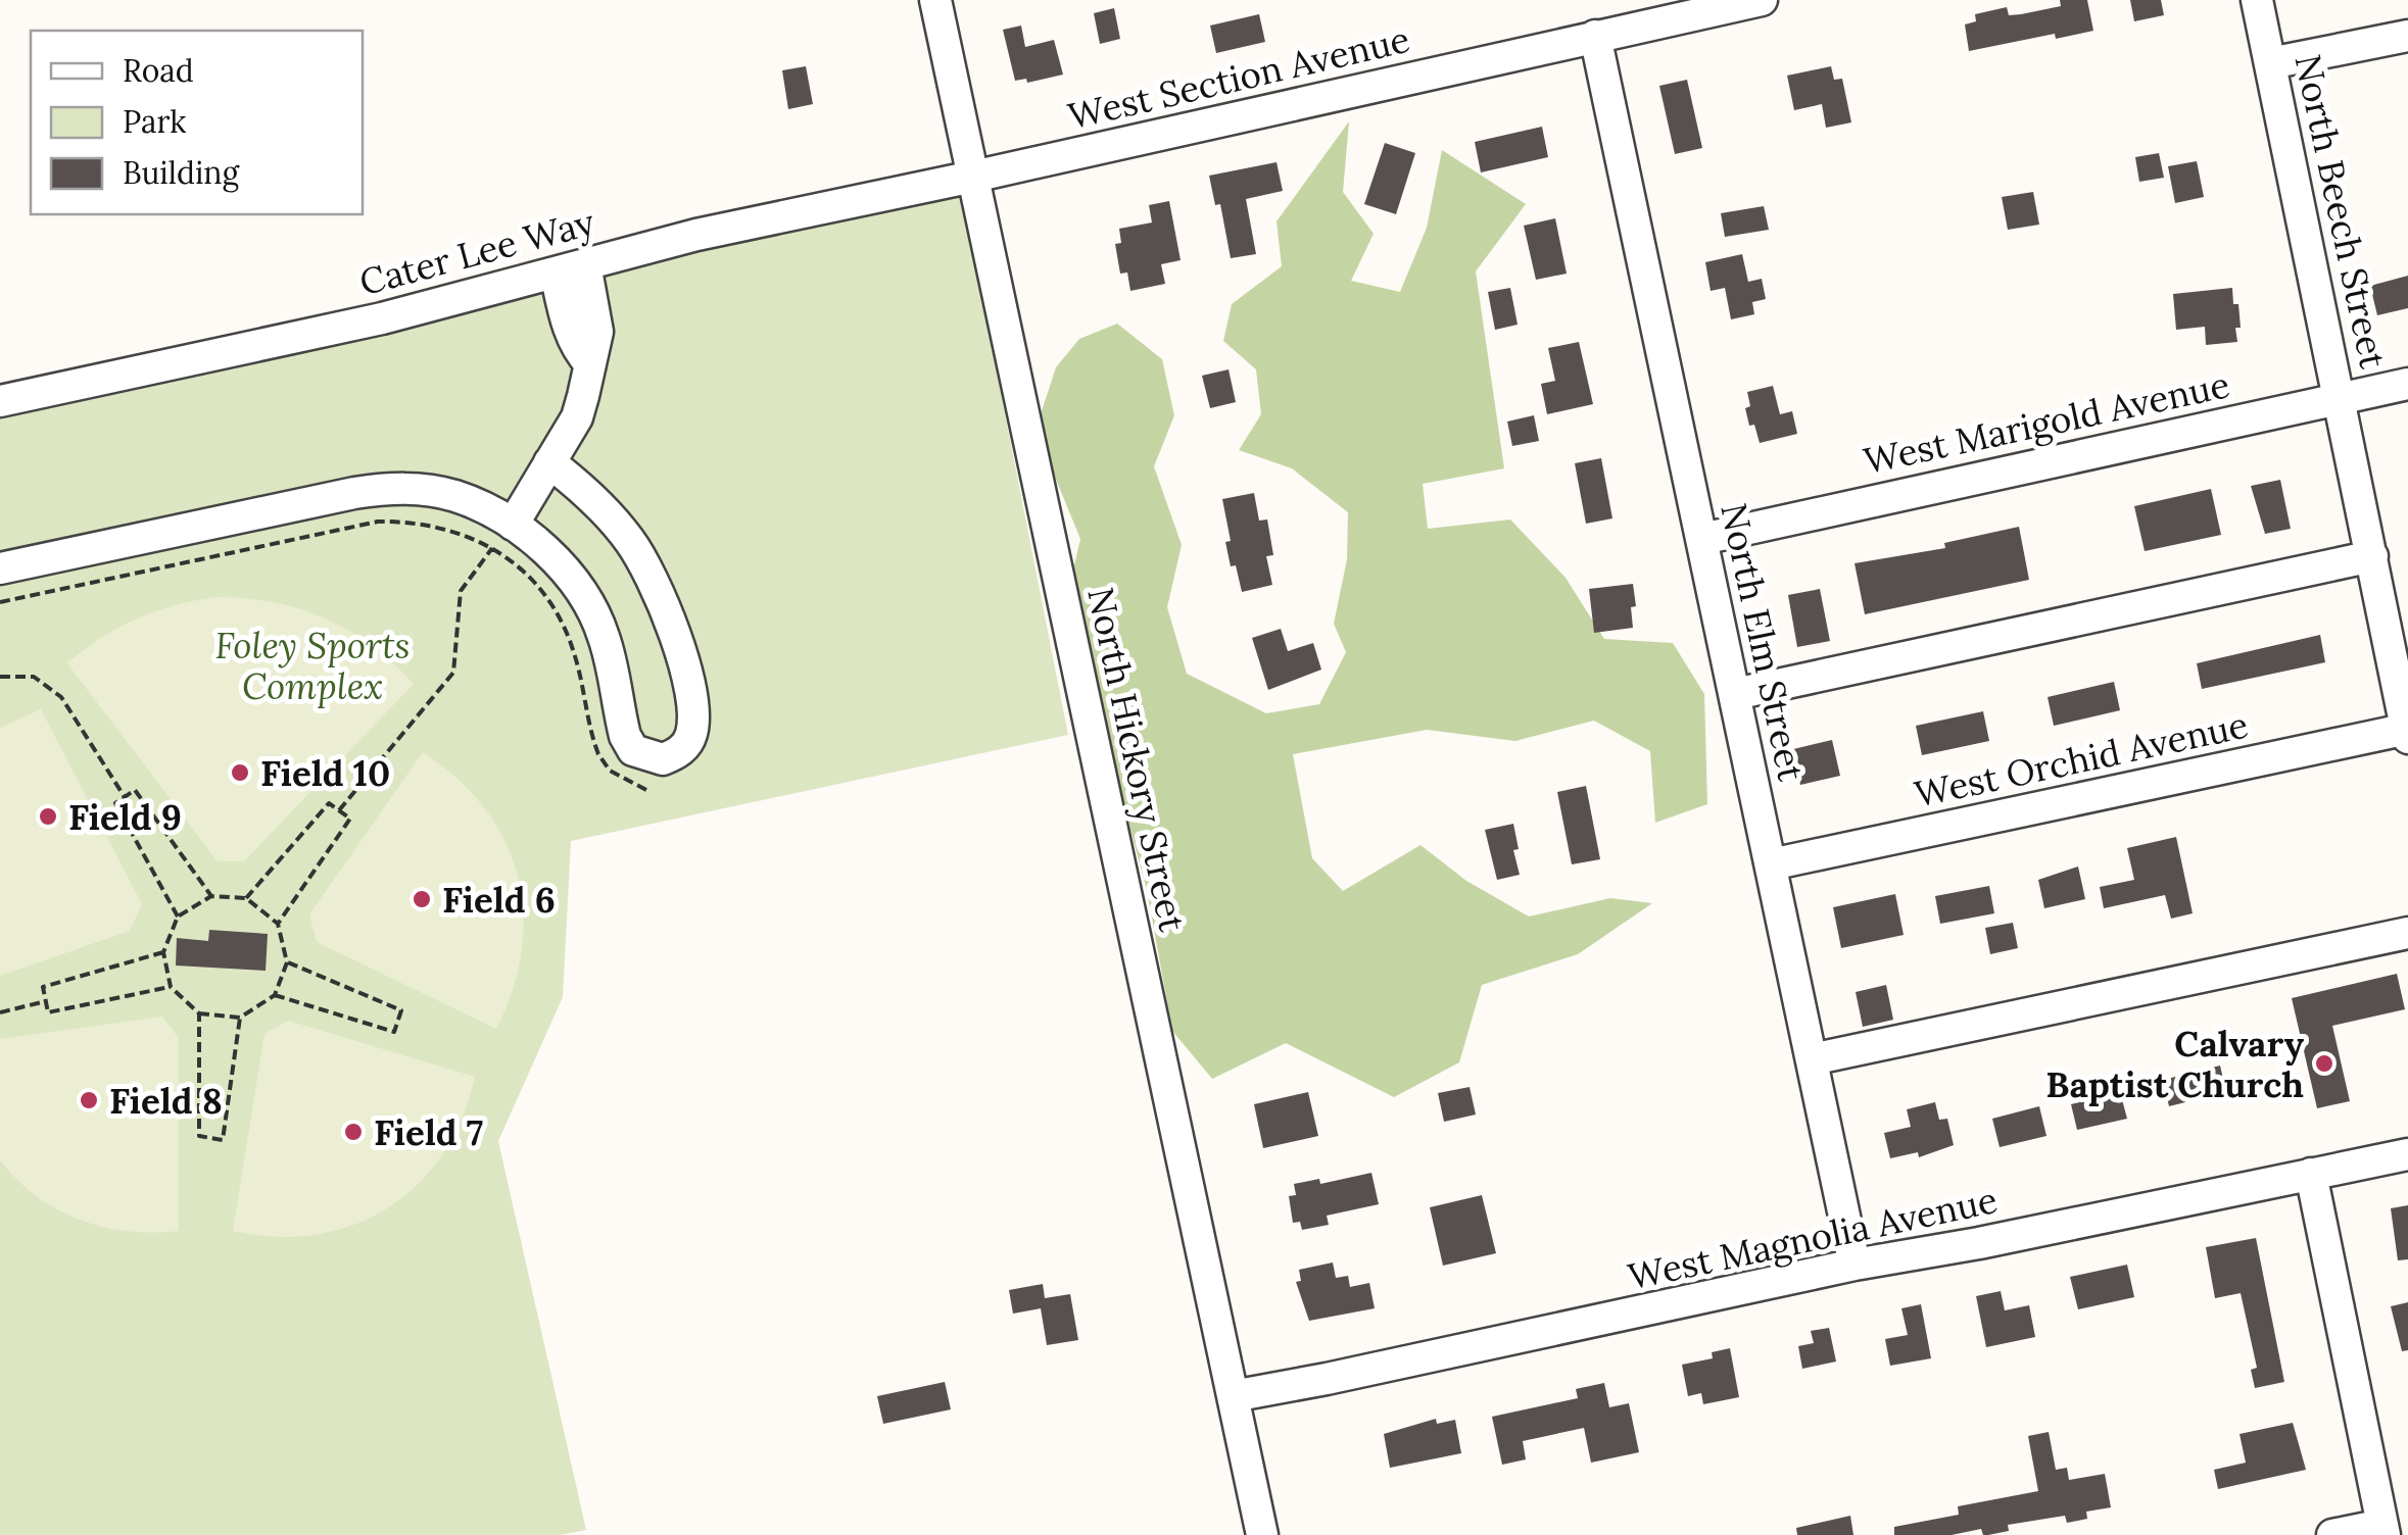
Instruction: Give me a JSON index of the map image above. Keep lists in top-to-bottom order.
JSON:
{
  "streets": {
    "street": [
      "West Section Avenue",
      "North Beech Street",
      "Cater Lee Way",
      "West Marigold Avenue",
      "North Elm Street",
      "North Hickory Street",
      "West Orchid Avenue",
      "West Magnolia Avenue"
    ]
  },
  "crossings": [
    ["West Section Avenue", "Cater Lee Way"],
    ["West Section Avenue", "North Elm Street"],
    ["West Section Avenue", "North Hickory Street"],
    ["North Beech Street", "West Marigold Avenue"],
    ["North Beech Street", "West Orchid Avenue"],
    ["Cater Lee Way", "North Hickory Street"],
    ["West Marigold Avenue", "North Elm Street"],
    ["North Elm Street", "West Orchid Avenue"],
    ["North Elm Street", "West Magnolia Avenue"],
    ["North Hickory Street", "West Magnolia Avenue"]
  ],
  "parks": ["Foley Sports Complex"],
  "places": [
    "Field 10",
    "Field 9",
    "Field 6",
    "Calvary Baptist Church",
    "Field 8",
    "Field 7"
  ],
  "legend": ["Road", "Park", "Building"]
}
